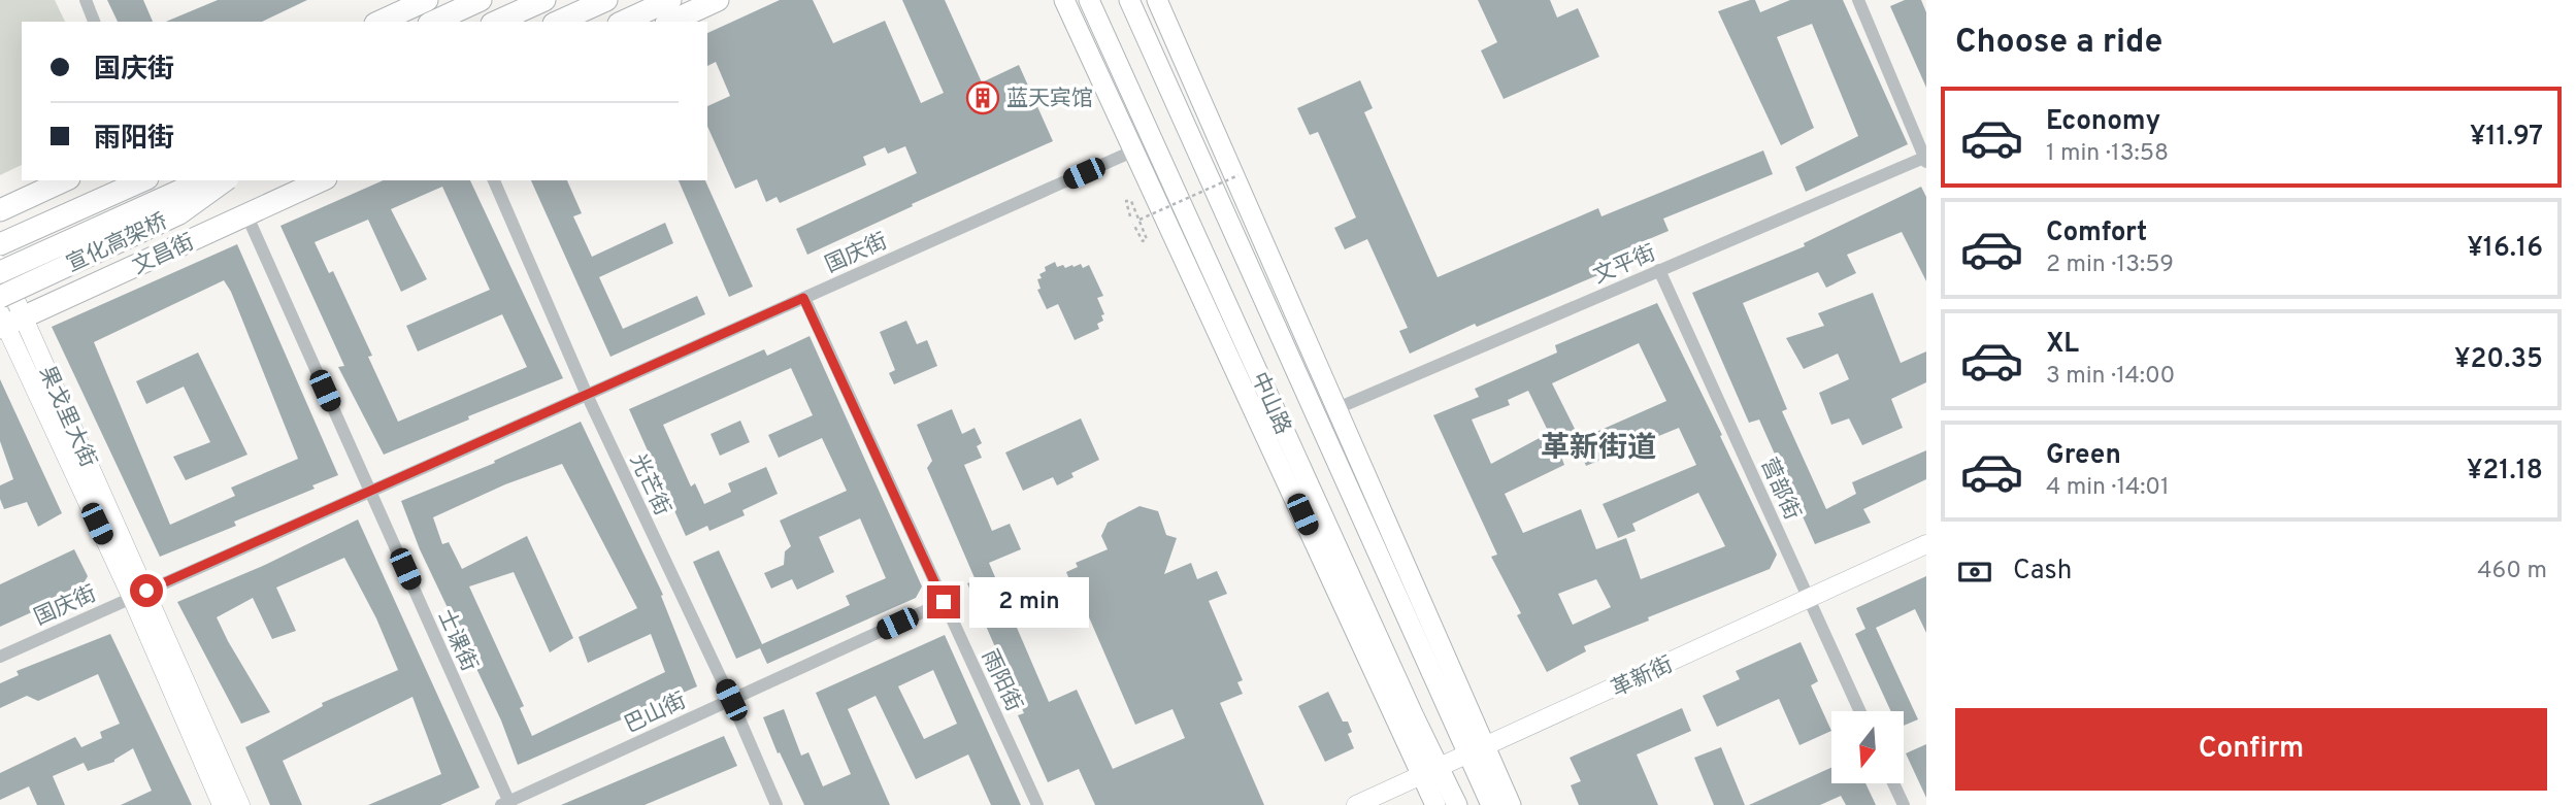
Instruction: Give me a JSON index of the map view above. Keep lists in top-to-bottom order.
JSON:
{
  "streets": {
    "highway": ["宣化高架桥", "文昌街"],
    "main road": ["中山路", "果戈里大街", "革新街"],
    "street": [
      "国庆街",
      "文平街",
      "光芒街",
      "营部街",
      "士课街",
      "雨阳街",
      "巴山街"
    ]
  },
  "crossings": [
    ["国庆街", "果戈里大街"],
    ["国庆街", "光芒街"],
    ["国庆街", "士课街"],
    ["国庆街", "雨阳街"],
    ["文昌街", "果戈里大街"],
    ["文昌街", "士课街"],
    ["文平街", "营部街"],
    ["中山路", "革新街"],
    ["光芒街", "巴山街"],
    ["营部街", "革新街"],
    ["士课街", "巴山街"],
    ["雨阳街", "巴山街"]
  ],
  "districts": ["革新街道"],
  "places": {
    "building": ["蓝天宾馆"]
  },
  "north": "bottom",
  "page": {
    "heading": "Choose a ride",
    "banner": ["国庆街", "雨阳街"],
    "list": [
      {
        "name": "Economy",
        "note": "1 min · 13:58",
        "value": "¥11.97"
      },
      {
        "name": "Comfort",
        "note": "2 min · 13:59",
        "value": "¥16.16"
      },
      {
        "name": "XL",
        "note": "3 min · 14:00",
        "value": "¥20.35"
      },
      {
        "name": "Green",
        "note": "4 min · 14:01",
        "value": "¥21.18"
      }
    ],
    "pay": ["Cash", "460 m"],
    "bubble": "2 min",
    "buttons": "Confirm"
  }
}
